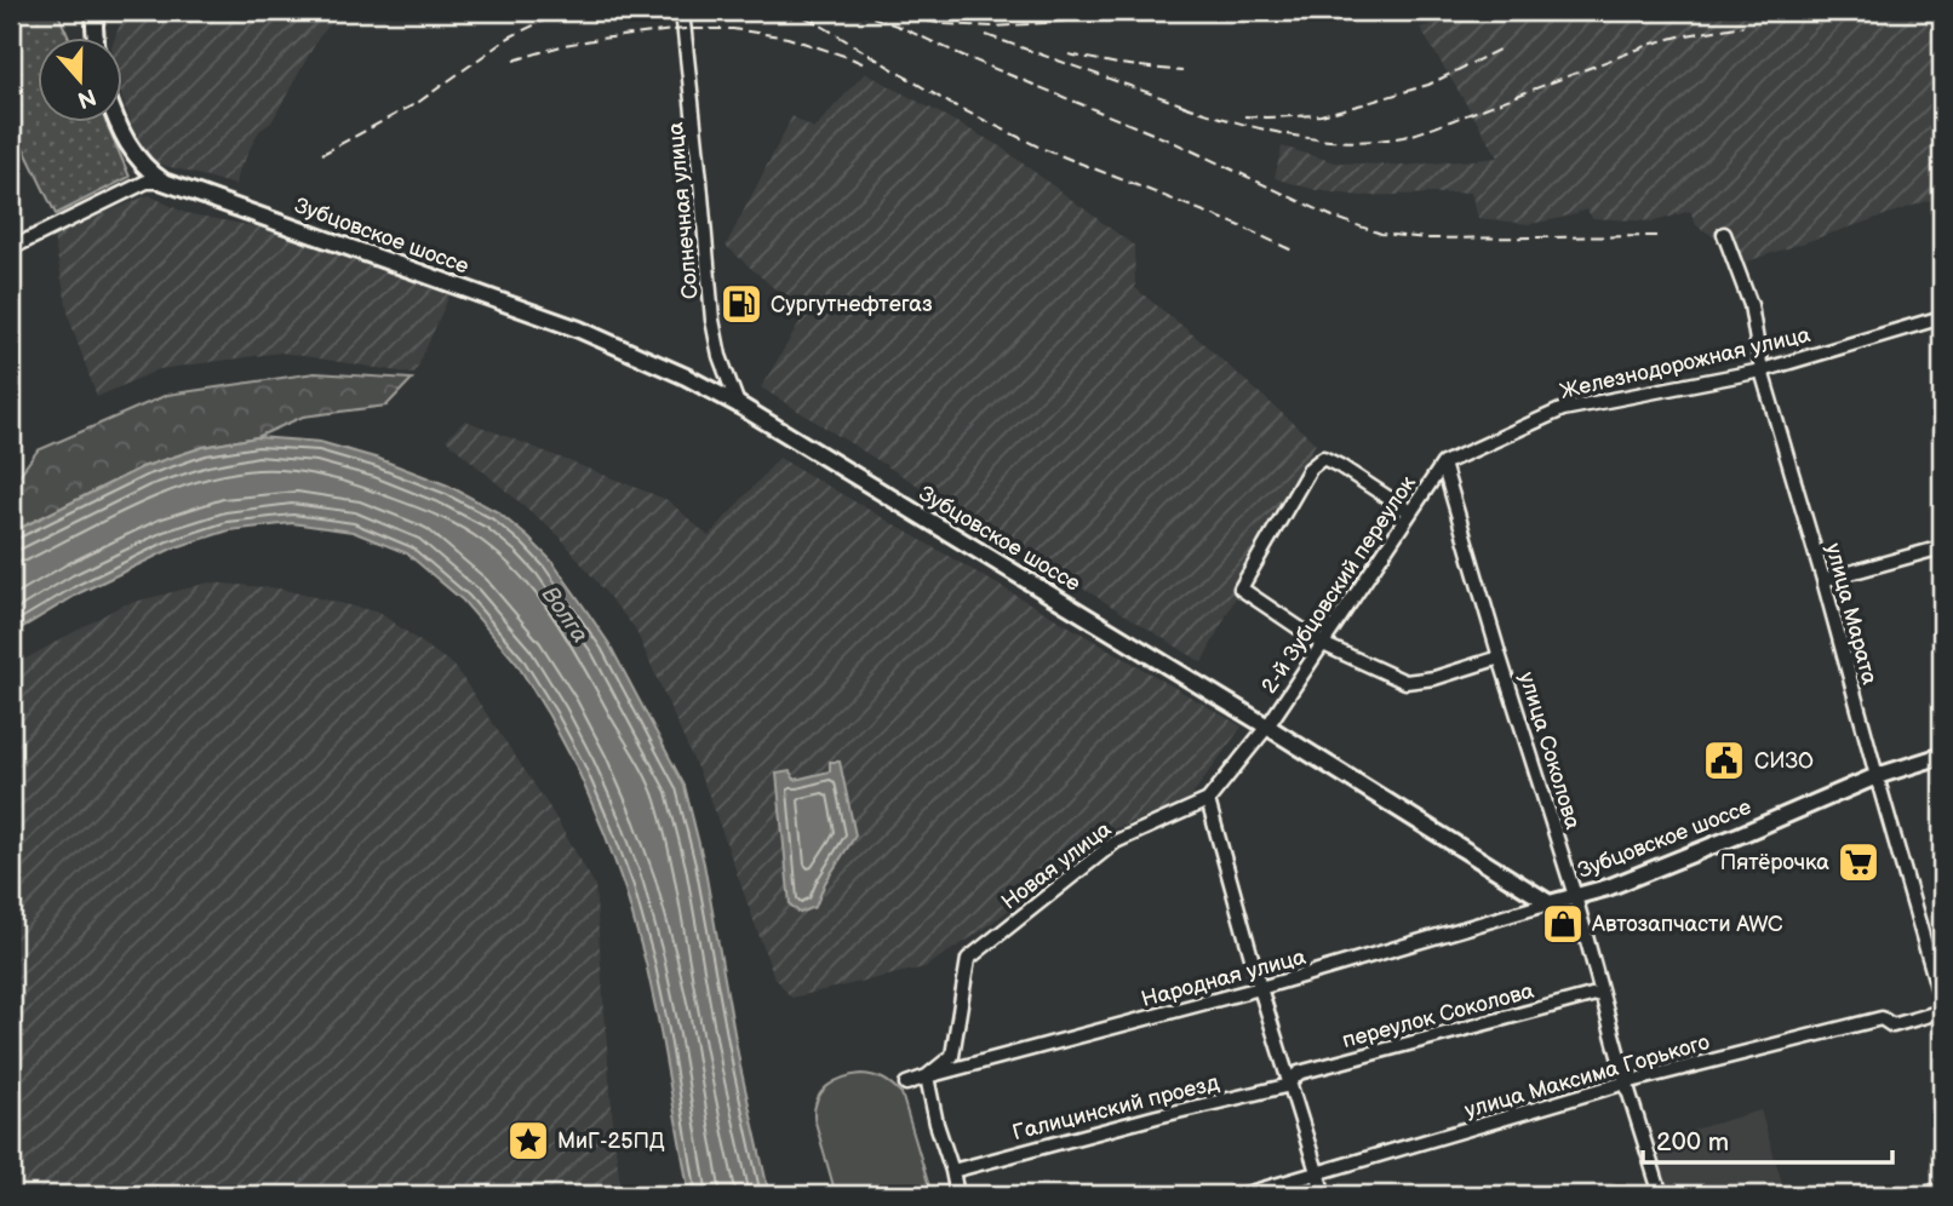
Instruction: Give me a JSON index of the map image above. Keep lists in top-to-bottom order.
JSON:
{
  "streets": {
    "main road": ["Зубцовское шоссе"],
    "street": [
      "Солнечная улица",
      "Железнодорожная улица",
      "2-й Зубцовский переулок",
      "улица Марата",
      "улица Соколова",
      "Новая улица",
      "Народная улица",
      "переулок Соколова",
      "улица Максима Горького",
      "Галицинский проезд"
    ]
  },
  "crossings": [
    ["Солнечная улица", "Зубцовское шоссе"],
    ["Зубцовское шоссе", "2-й Зубцовский переулок"],
    ["Зубцовское шоссе", "улица Марата"],
    ["Зубцовское шоссе", "улица Соколова"],
    ["Зубцовское шоссе", "Новая улица"],
    ["Зубцовское шоссе", "Народная улица"],
    ["Железнодорожная улица", "2-й Зубцовский переулок"],
    ["Железнодорожная улица", "улица Марата"],
    ["Железнодорожная улица", "улица Соколова"],
    ["2-й Зубцовский переулок", "улица Соколова"],
    ["2-й Зубцовский переулок", "Новая улица"],
    ["улица Соколова", "переулок Соколова"],
    ["улица Соколова", "улица Максима Горького"],
    ["Новая улица", "Народная улица"],
    ["переулок Соколова", "Галицинский проезд"]
  ],
  "water": ["Волга"],
  "places": {
    "fuel station": ["Сургутнефтегаз"],
    "public building": ["СИЗО"],
    "supermarket": ["Пятёрочка"],
    "shop": ["Автозапчасти AWC"],
    "place": ["МиГ-25ПД"]
  },
  "scale_bar": "200 m",
  "north": "bottom"
}
